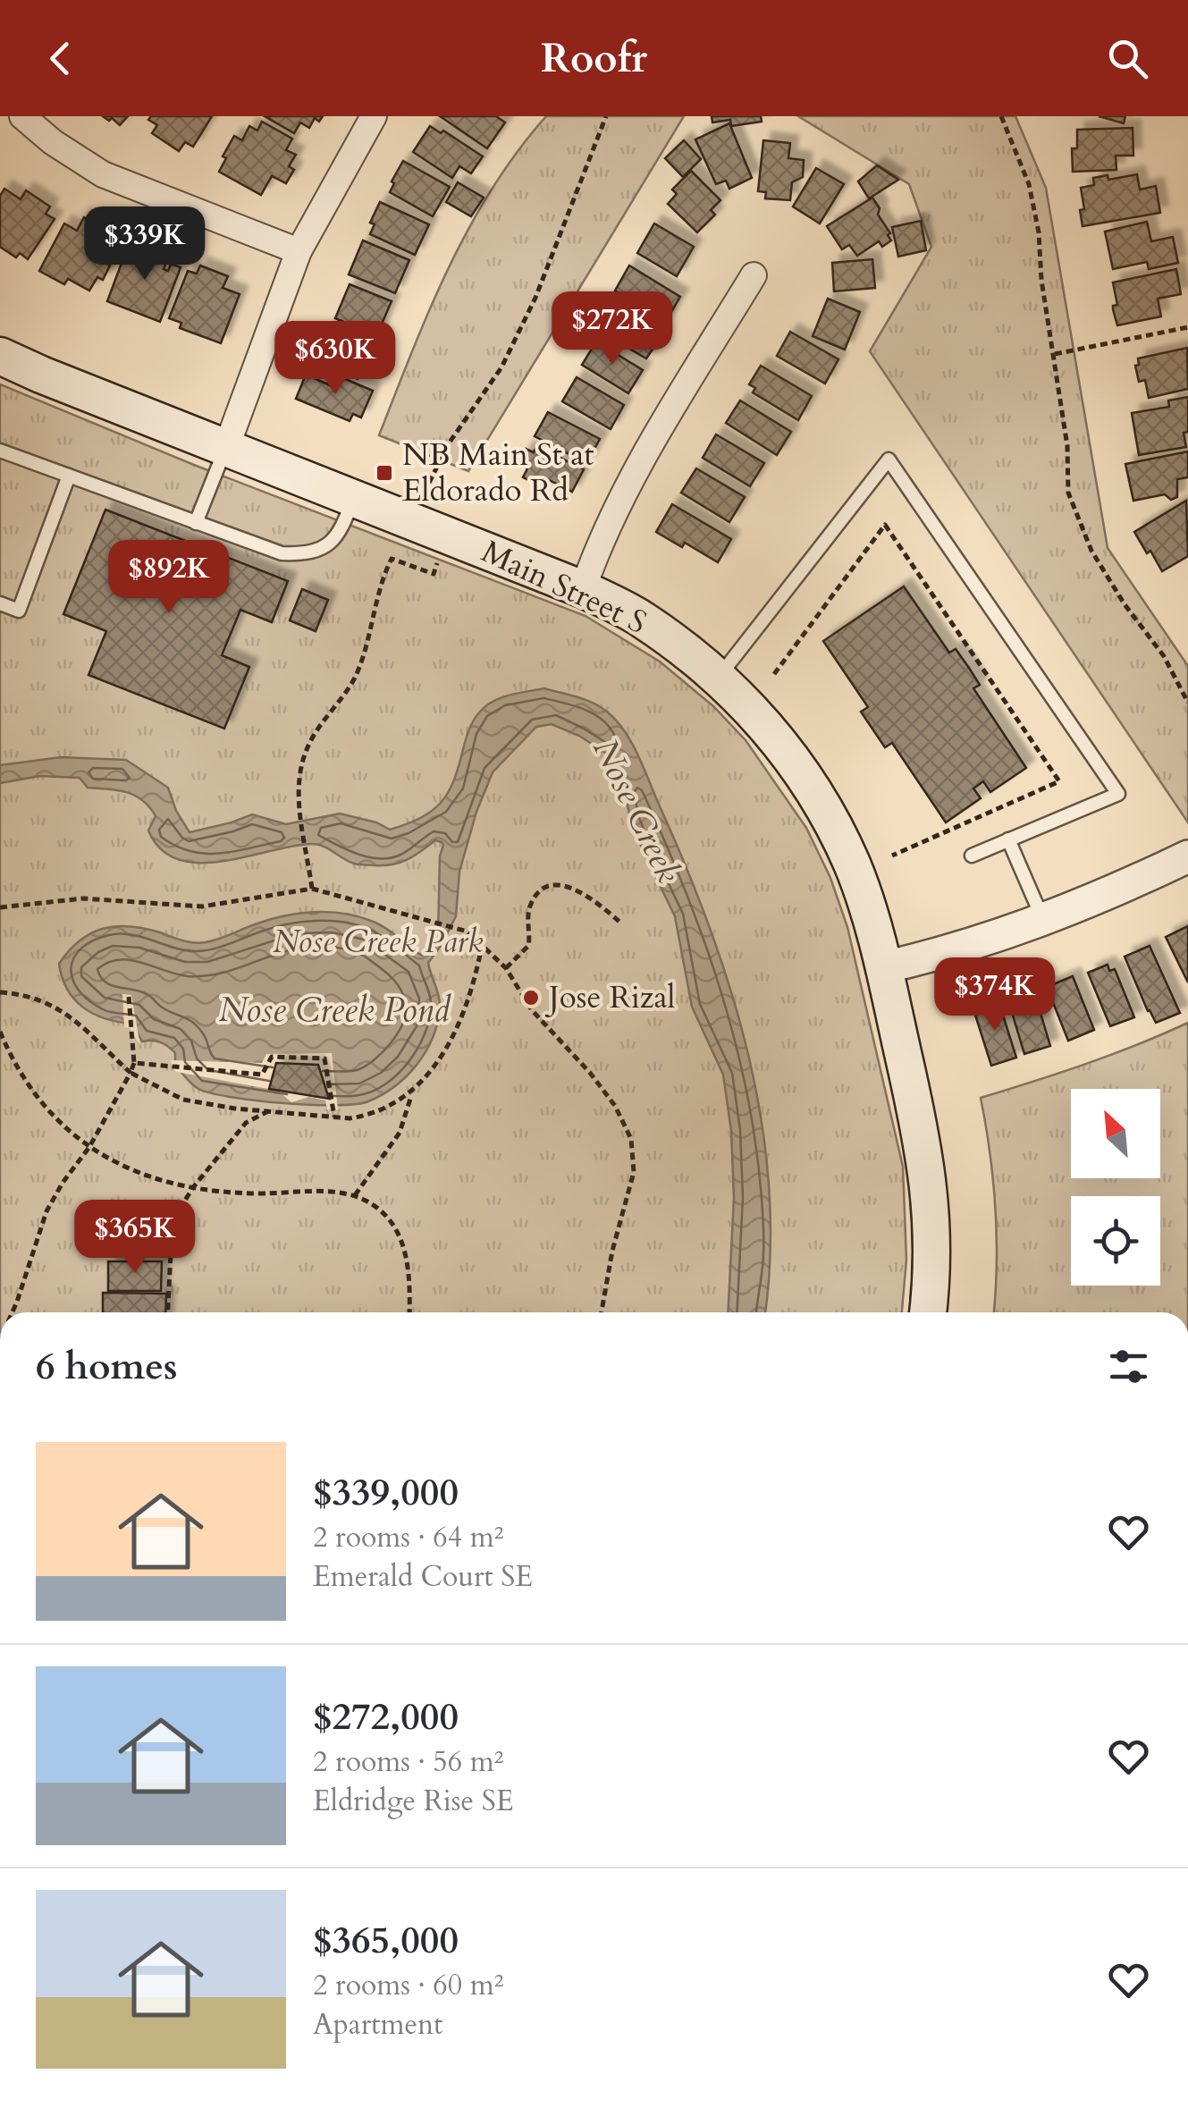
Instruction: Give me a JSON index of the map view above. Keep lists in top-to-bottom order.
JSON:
{
  "streets": {
    "main road": ["Main Street S"]
  },
  "water": ["Nose Creek", "Nose Creek Pond"],
  "parks": ["Nose Creek Park"],
  "places": {
    "transit": ["NB Main St at Eldorado Rd"],
    "other": ["Jose Rizal"]
  },
  "north": "top left",
  "page": {
    "header": "Roofr",
    "price": [
      "$339K",
      "$272K",
      "$630K",
      "$892K",
      "$374K",
      "$365K"
    ],
    "heading": "6 homes",
    "list": [
      {
        "name": "$339,000",
        "note": "2 rooms · 64 m² · Emerald Court SE"
      },
      {
        "name": "$272,000",
        "note": "2 rooms · 56 m² · Eldridge Rise SE"
      },
      {
        "name": "$365,000",
        "note": "2 rooms · 60 m² · Apartment"
      }
    ]
  }
}
